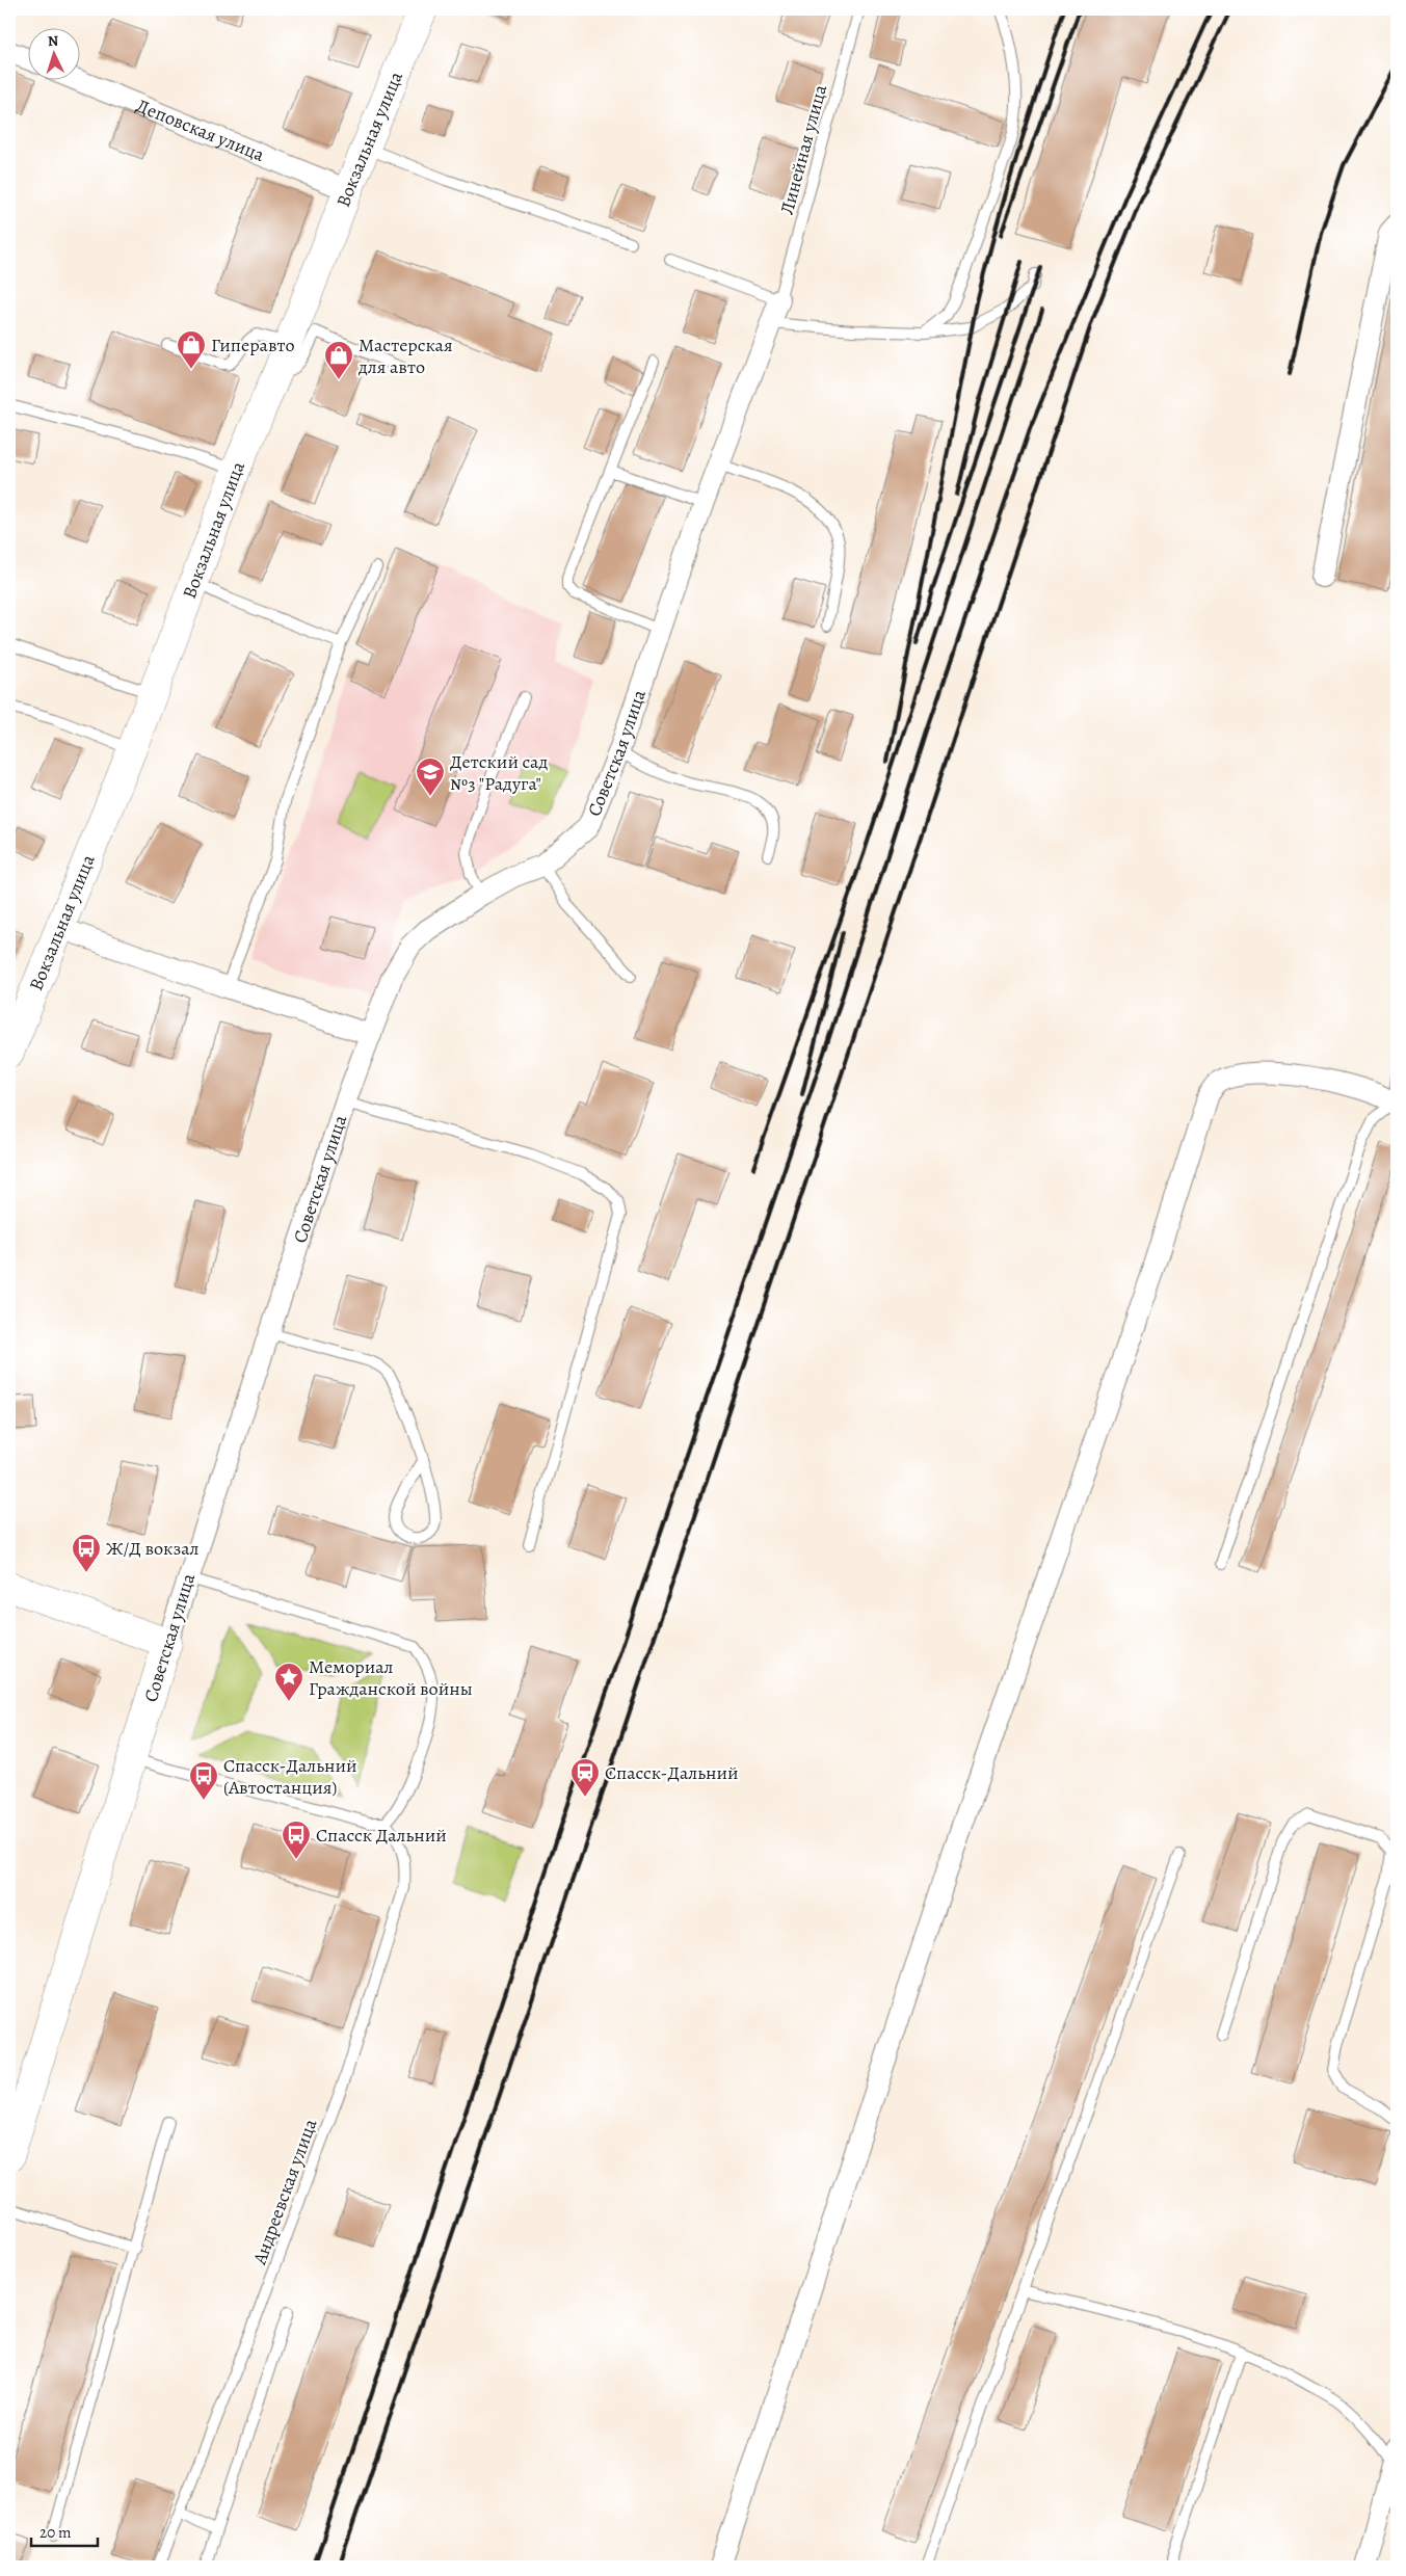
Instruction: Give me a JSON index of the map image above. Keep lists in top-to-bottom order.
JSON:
{
  "streets": {
    "main road": ["Вокзальная улица", "Советская улица"],
    "street": ["Деповская улица"],
    "lane": ["Линейная улица", "Андреевская улица"]
  },
  "crossings": [
    ["Деповская улица", "Вокзальная улица"],
    ["Линейная улица", "Советская улица"]
  ],
  "places": {
    "shop": ["Гиперавто", "Мастерская для авто"],
    "school or university": ["Детский сад №3 \"Радуга\""],
    "bus stop": ["Ж/Д вокзал", "Спасск-Дальний (Автостанция)", "Спасск Дальний"],
    "place": ["Мемориал Гражданской войны"],
    "station": ["Спасск-Дальний"]
  },
  "scale_bar": "20 m",
  "north": "top"
}
